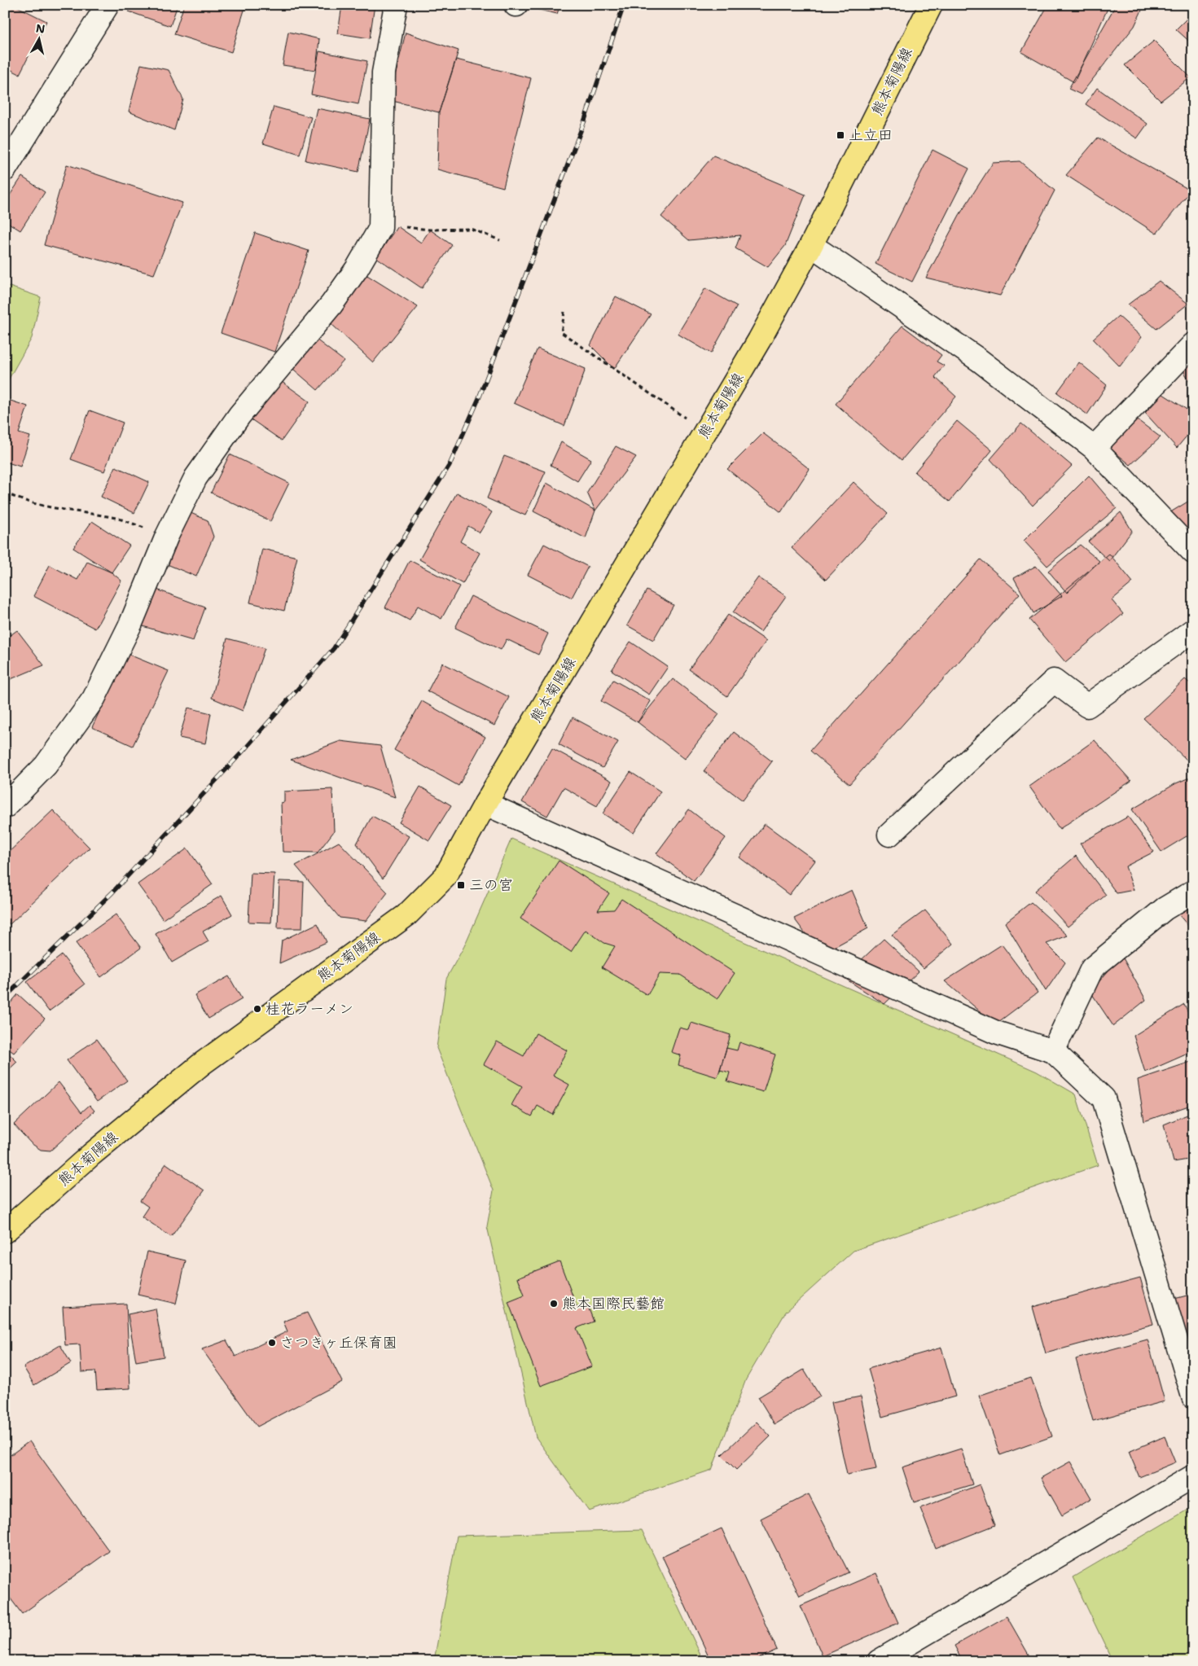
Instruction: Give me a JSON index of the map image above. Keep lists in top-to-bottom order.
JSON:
{
  "streets": {
    "main road": ["熊本菊陽線"]
  },
  "places": {
    "transit": ["上立田", "三の宮"],
    "other": ["桂花ラーメン", "熊本国際民藝館", "さつきヶ丘保育園"]
  },
  "north": "top"
}
